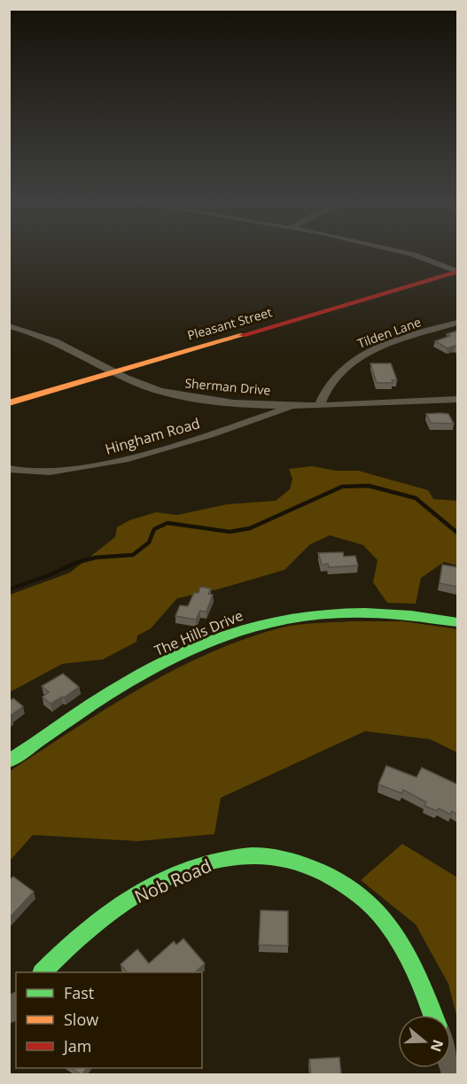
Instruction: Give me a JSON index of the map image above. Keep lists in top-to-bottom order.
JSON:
{
  "streets": {
    "street": [
      "Pleasant Street",
      "Tilden Lane",
      "Sherman Drive",
      "Hingham Road",
      "The Hills Drive",
      "Nob Road"
    ]
  },
  "crossings": [
    ["Pleasant Street", "Sherman Drive"],
    ["Tilden Lane", "Sherman Drive"],
    ["Sherman Drive", "Hingham Road"]
  ],
  "legend": ["Fast", "Slow", "Jam"],
  "north": "right"
}
